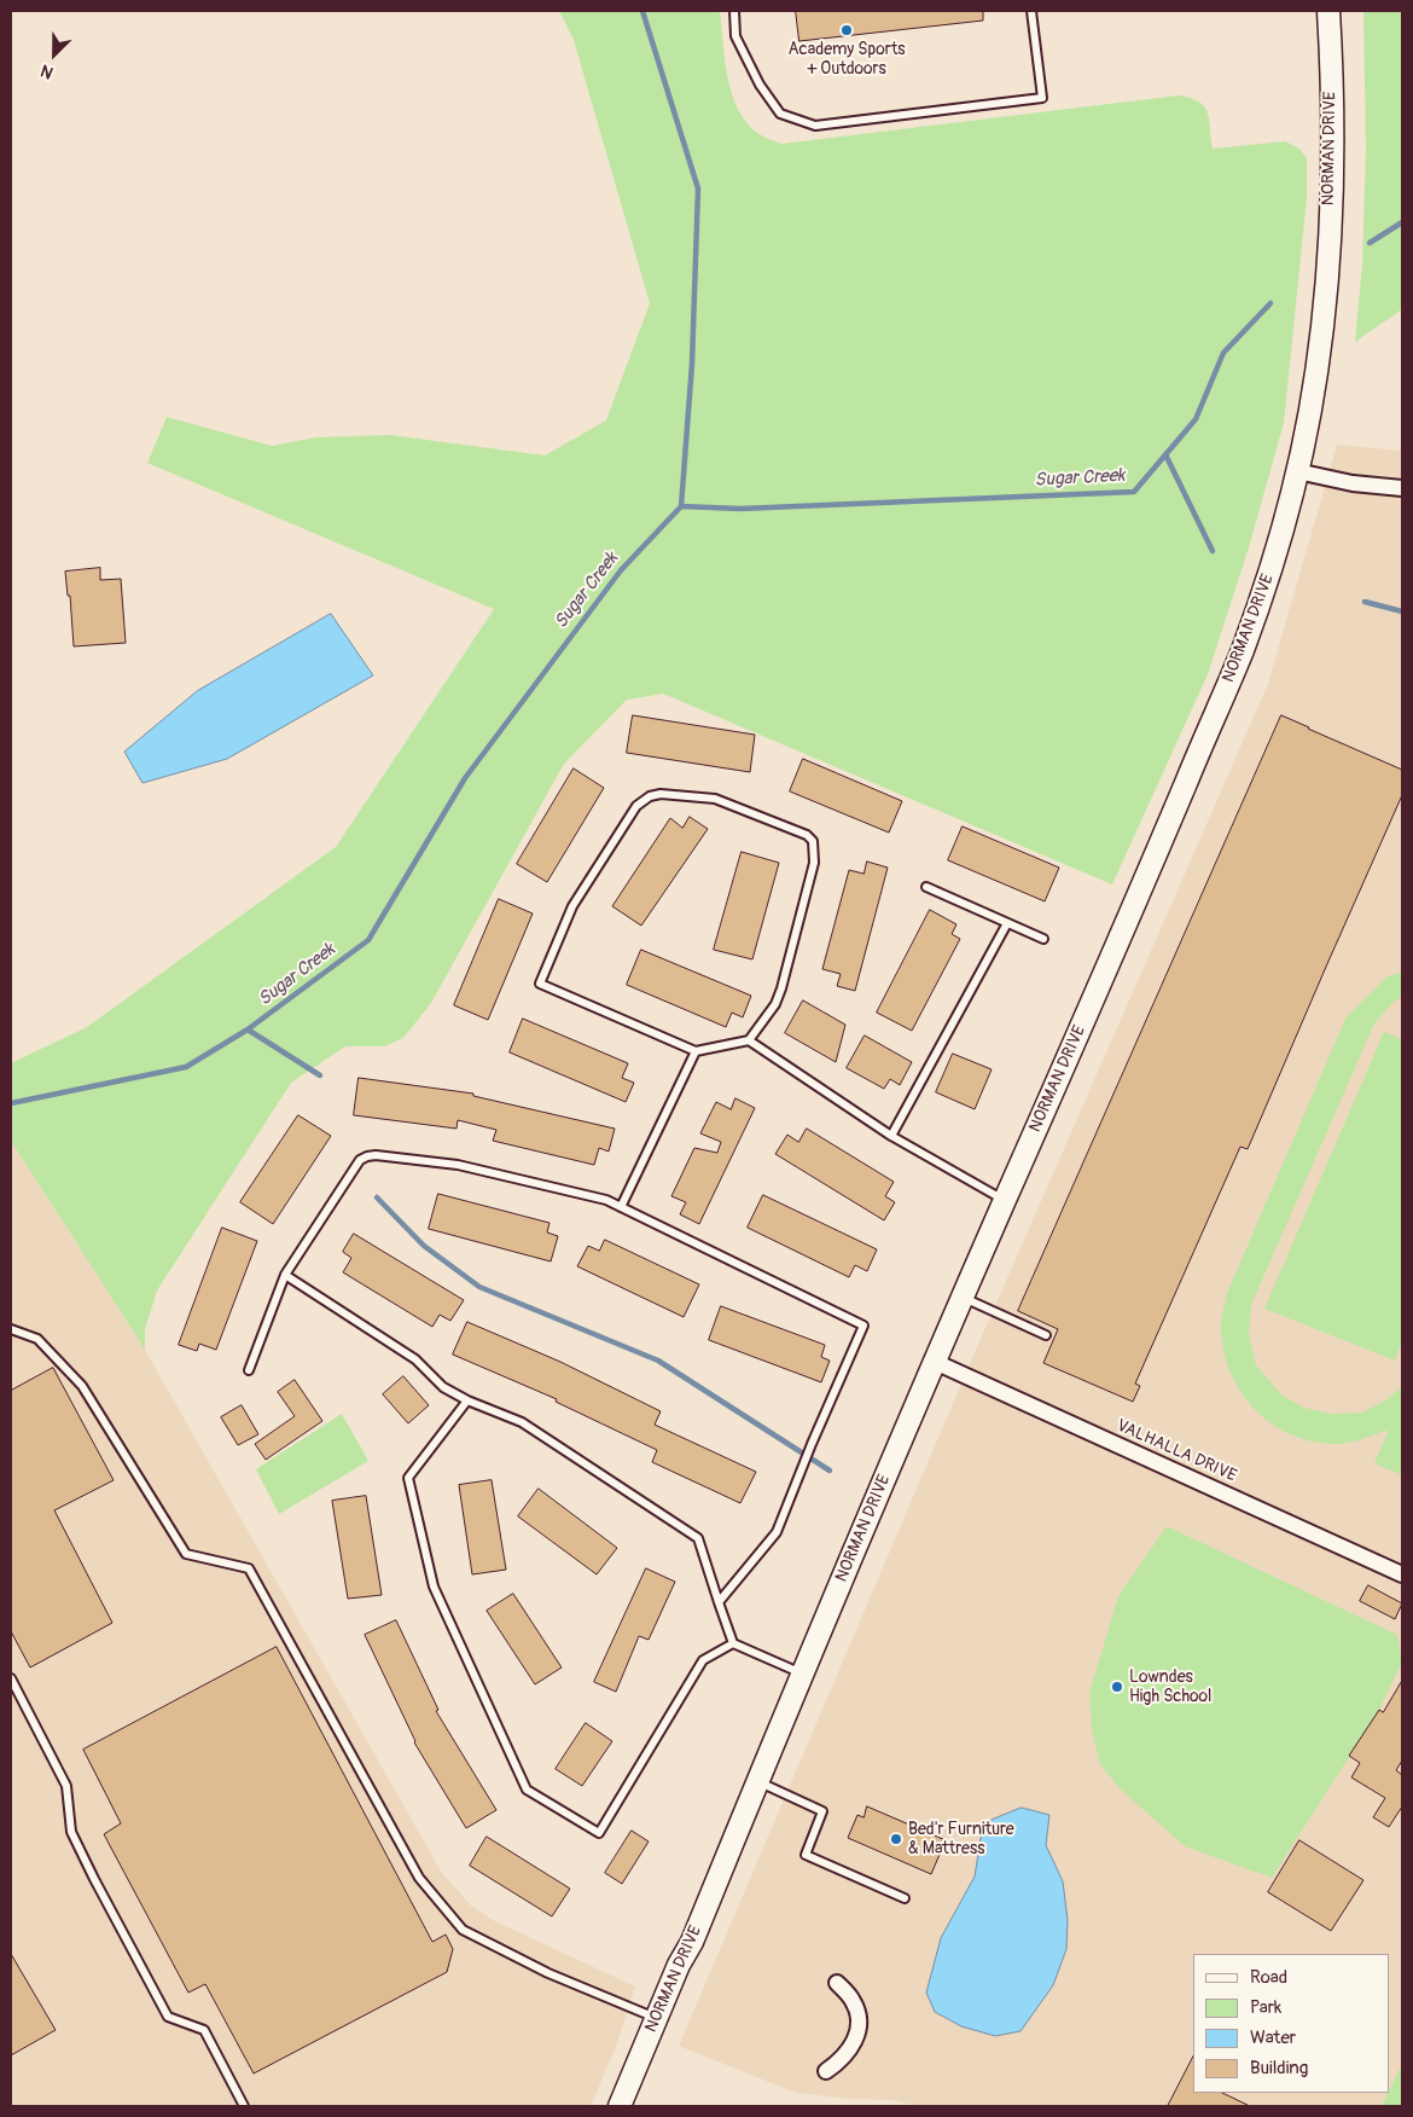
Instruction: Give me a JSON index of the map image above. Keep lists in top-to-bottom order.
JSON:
{
  "streets": {
    "street": ["NORMAN DRIVE", "VALHALLA DRIVE"]
  },
  "crossings": [
    ["NORMAN DRIVE", "VALHALLA DRIVE"]
  ],
  "water": ["Sugar Creek"],
  "places": ["Academy Sports + Outdoors", "Lowndes High School", "Bed'r Furniture & Mattress"],
  "legend": [
    "Road",
    "Park",
    "Water",
    "Building"
  ],
  "north": "bottom left"
}
